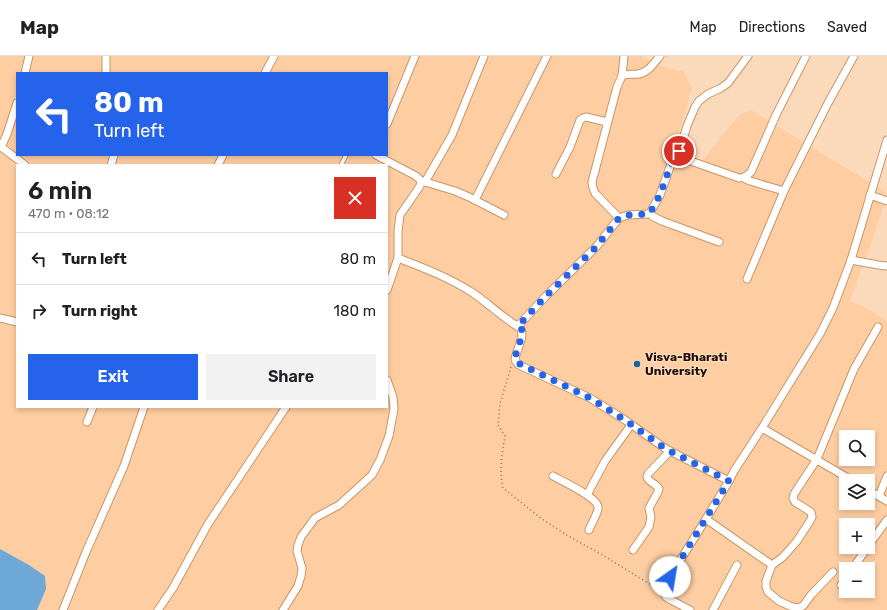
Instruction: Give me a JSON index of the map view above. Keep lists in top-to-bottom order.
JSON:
{
  "places": ["Visva-Bharati University"],
  "page": {
    "header": "Map",
    "nav": ["Map", "Directions", "Saved"],
    "turn": ["80 m", "Turn left"],
    "heading": ["6 min", "470 m · 08:12"],
    "list": [
      {
        "name": "Turn left",
        "value": "80 m"
      },
      {
        "name": "Turn right",
        "value": "180 m"
      }
    ],
    "buttons": ["Exit", "Share"],
    "map_buttons": ["+", "−"]
  }
}
